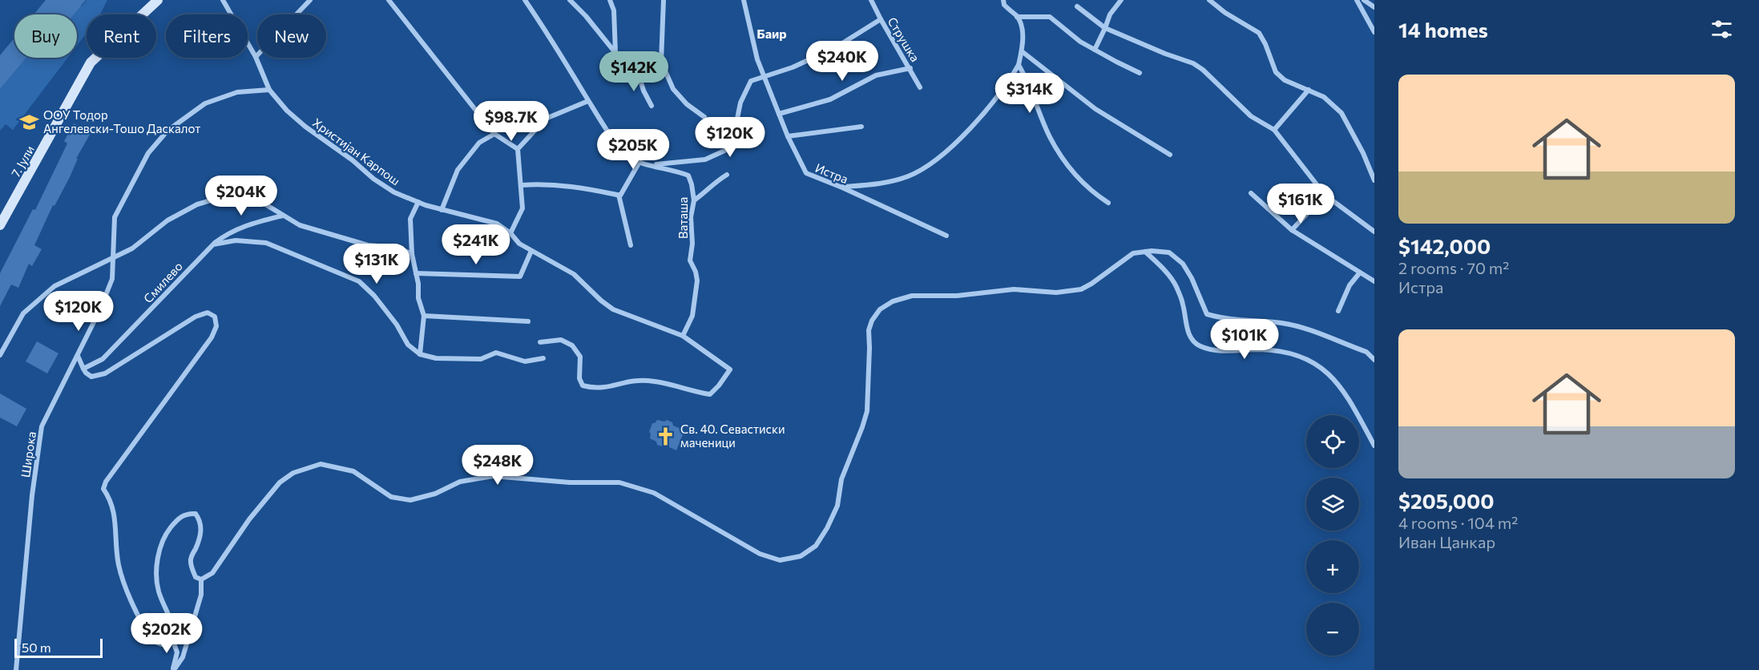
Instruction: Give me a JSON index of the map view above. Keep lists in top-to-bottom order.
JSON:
{
  "streets": {
    "street": [
      "Струшка",
      "Христијан Карпош",
      "7. Јули",
      "Истра",
      "Ваташа",
      "Смилево",
      "Широка"
    ]
  },
  "crossings": [
    ["Христијан Карпош", "Ваташа"],
    ["Христијан Карпош", "Широка"]
  ],
  "districts": ["Баир"],
  "places": {
    "school or university": ["ООУ Тодор Ангелевски-Тошо Даскалот"],
    "church": ["Св. 40. Севастиски маченици"]
  },
  "scale_bar": "50 m",
  "page": {
    "heading": "14 homes",
    "chip": [
      "Buy",
      "Rent",
      "Filters",
      "New"
    ],
    "price": [
      "$240K",
      "$142K",
      "$314K",
      "$98.7K",
      "$120K",
      "$205K",
      "$204K",
      "$161K",
      "$241K",
      "$131K",
      "$120K",
      "$101K",
      "$248K",
      "$202K"
    ],
    "list": [
      {
        "name": "$142,000",
        "note": "2 rooms · 70 m² · Истра"
      },
      {
        "name": "$205,000",
        "note": "4 rooms · 104 m² · Иван Цанкар"
      }
    ],
    "map_buttons": ["+", "−"],
    "scale": "50 m"
  }
}
